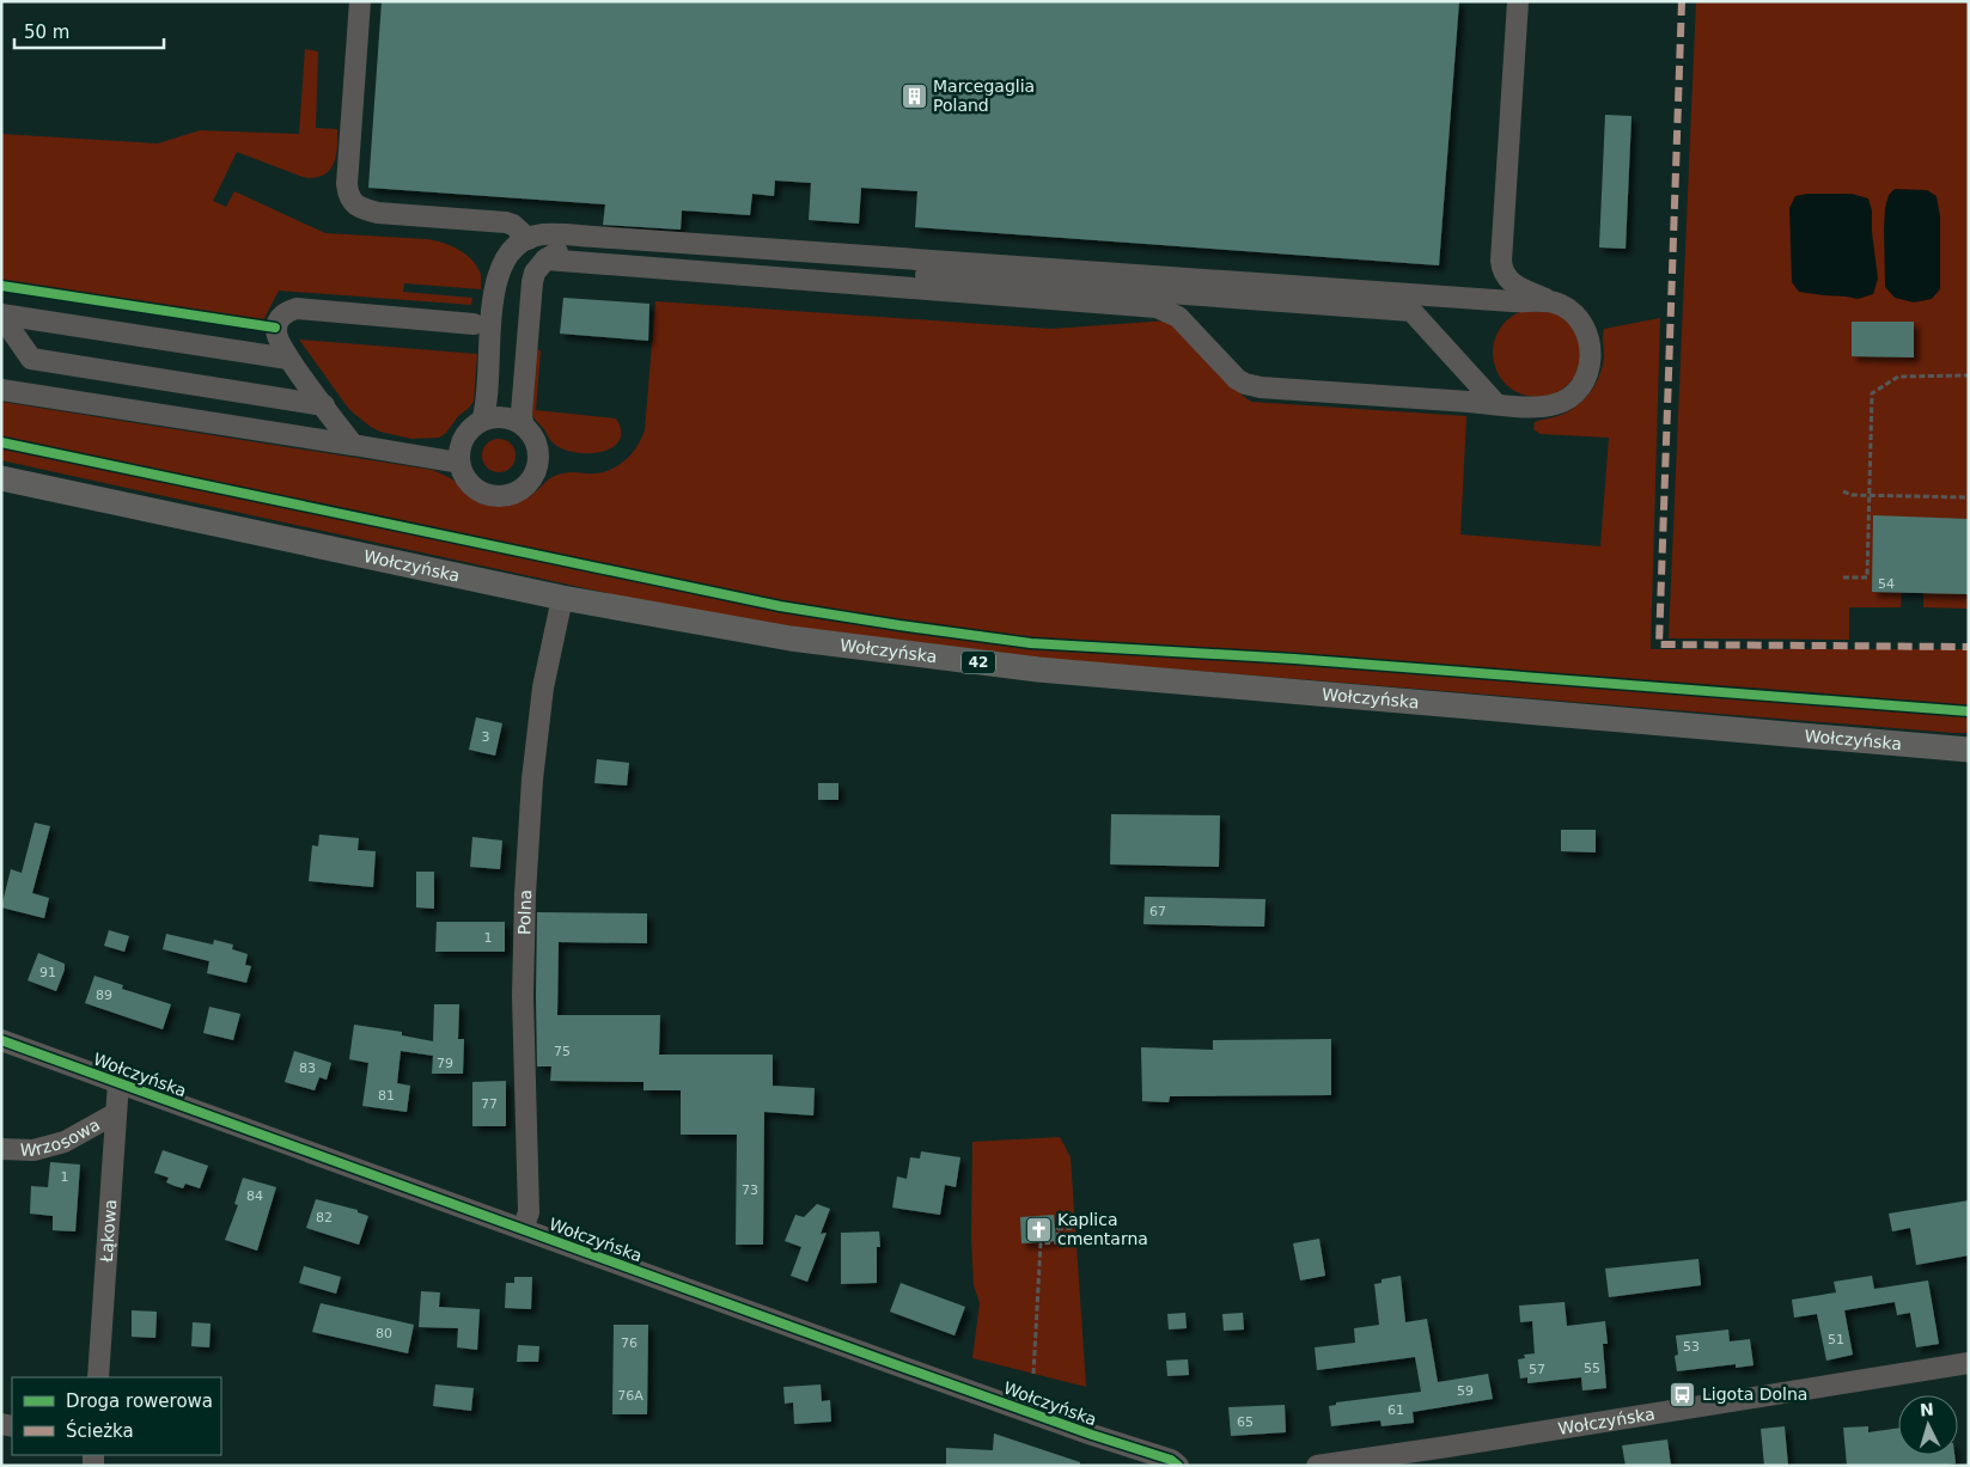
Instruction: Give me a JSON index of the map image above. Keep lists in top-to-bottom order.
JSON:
{
  "streets": {
    "main road": ["Wołczyńska", "42"],
    "street": ["Polna", "Wrzosowa", "Łąkowa"]
  },
  "crossings": [
    ["Wołczyńska", "Polna"],
    ["Wołczyńska", "Łąkowa"],
    ["Wrzosowa", "Łąkowa"]
  ],
  "places": {
    "building": ["Marcegaglia Poland"],
    "church": ["Kaplica cmentarna"],
    "bus stop": ["Ligota Dolna"]
  },
  "house_numbers": [
    "54",
    "3",
    "67",
    "1",
    "91",
    "89",
    "75",
    "79",
    "83",
    "81",
    "77",
    "1",
    "73",
    "84",
    "82",
    "80",
    "51",
    "76",
    "53",
    "55",
    "57",
    "59",
    "76A",
    "61",
    "65"
  ],
  "legend": ["Droga rowerowa", "Ścieżka"],
  "scale_bar": "50 m",
  "north": "top"
}
